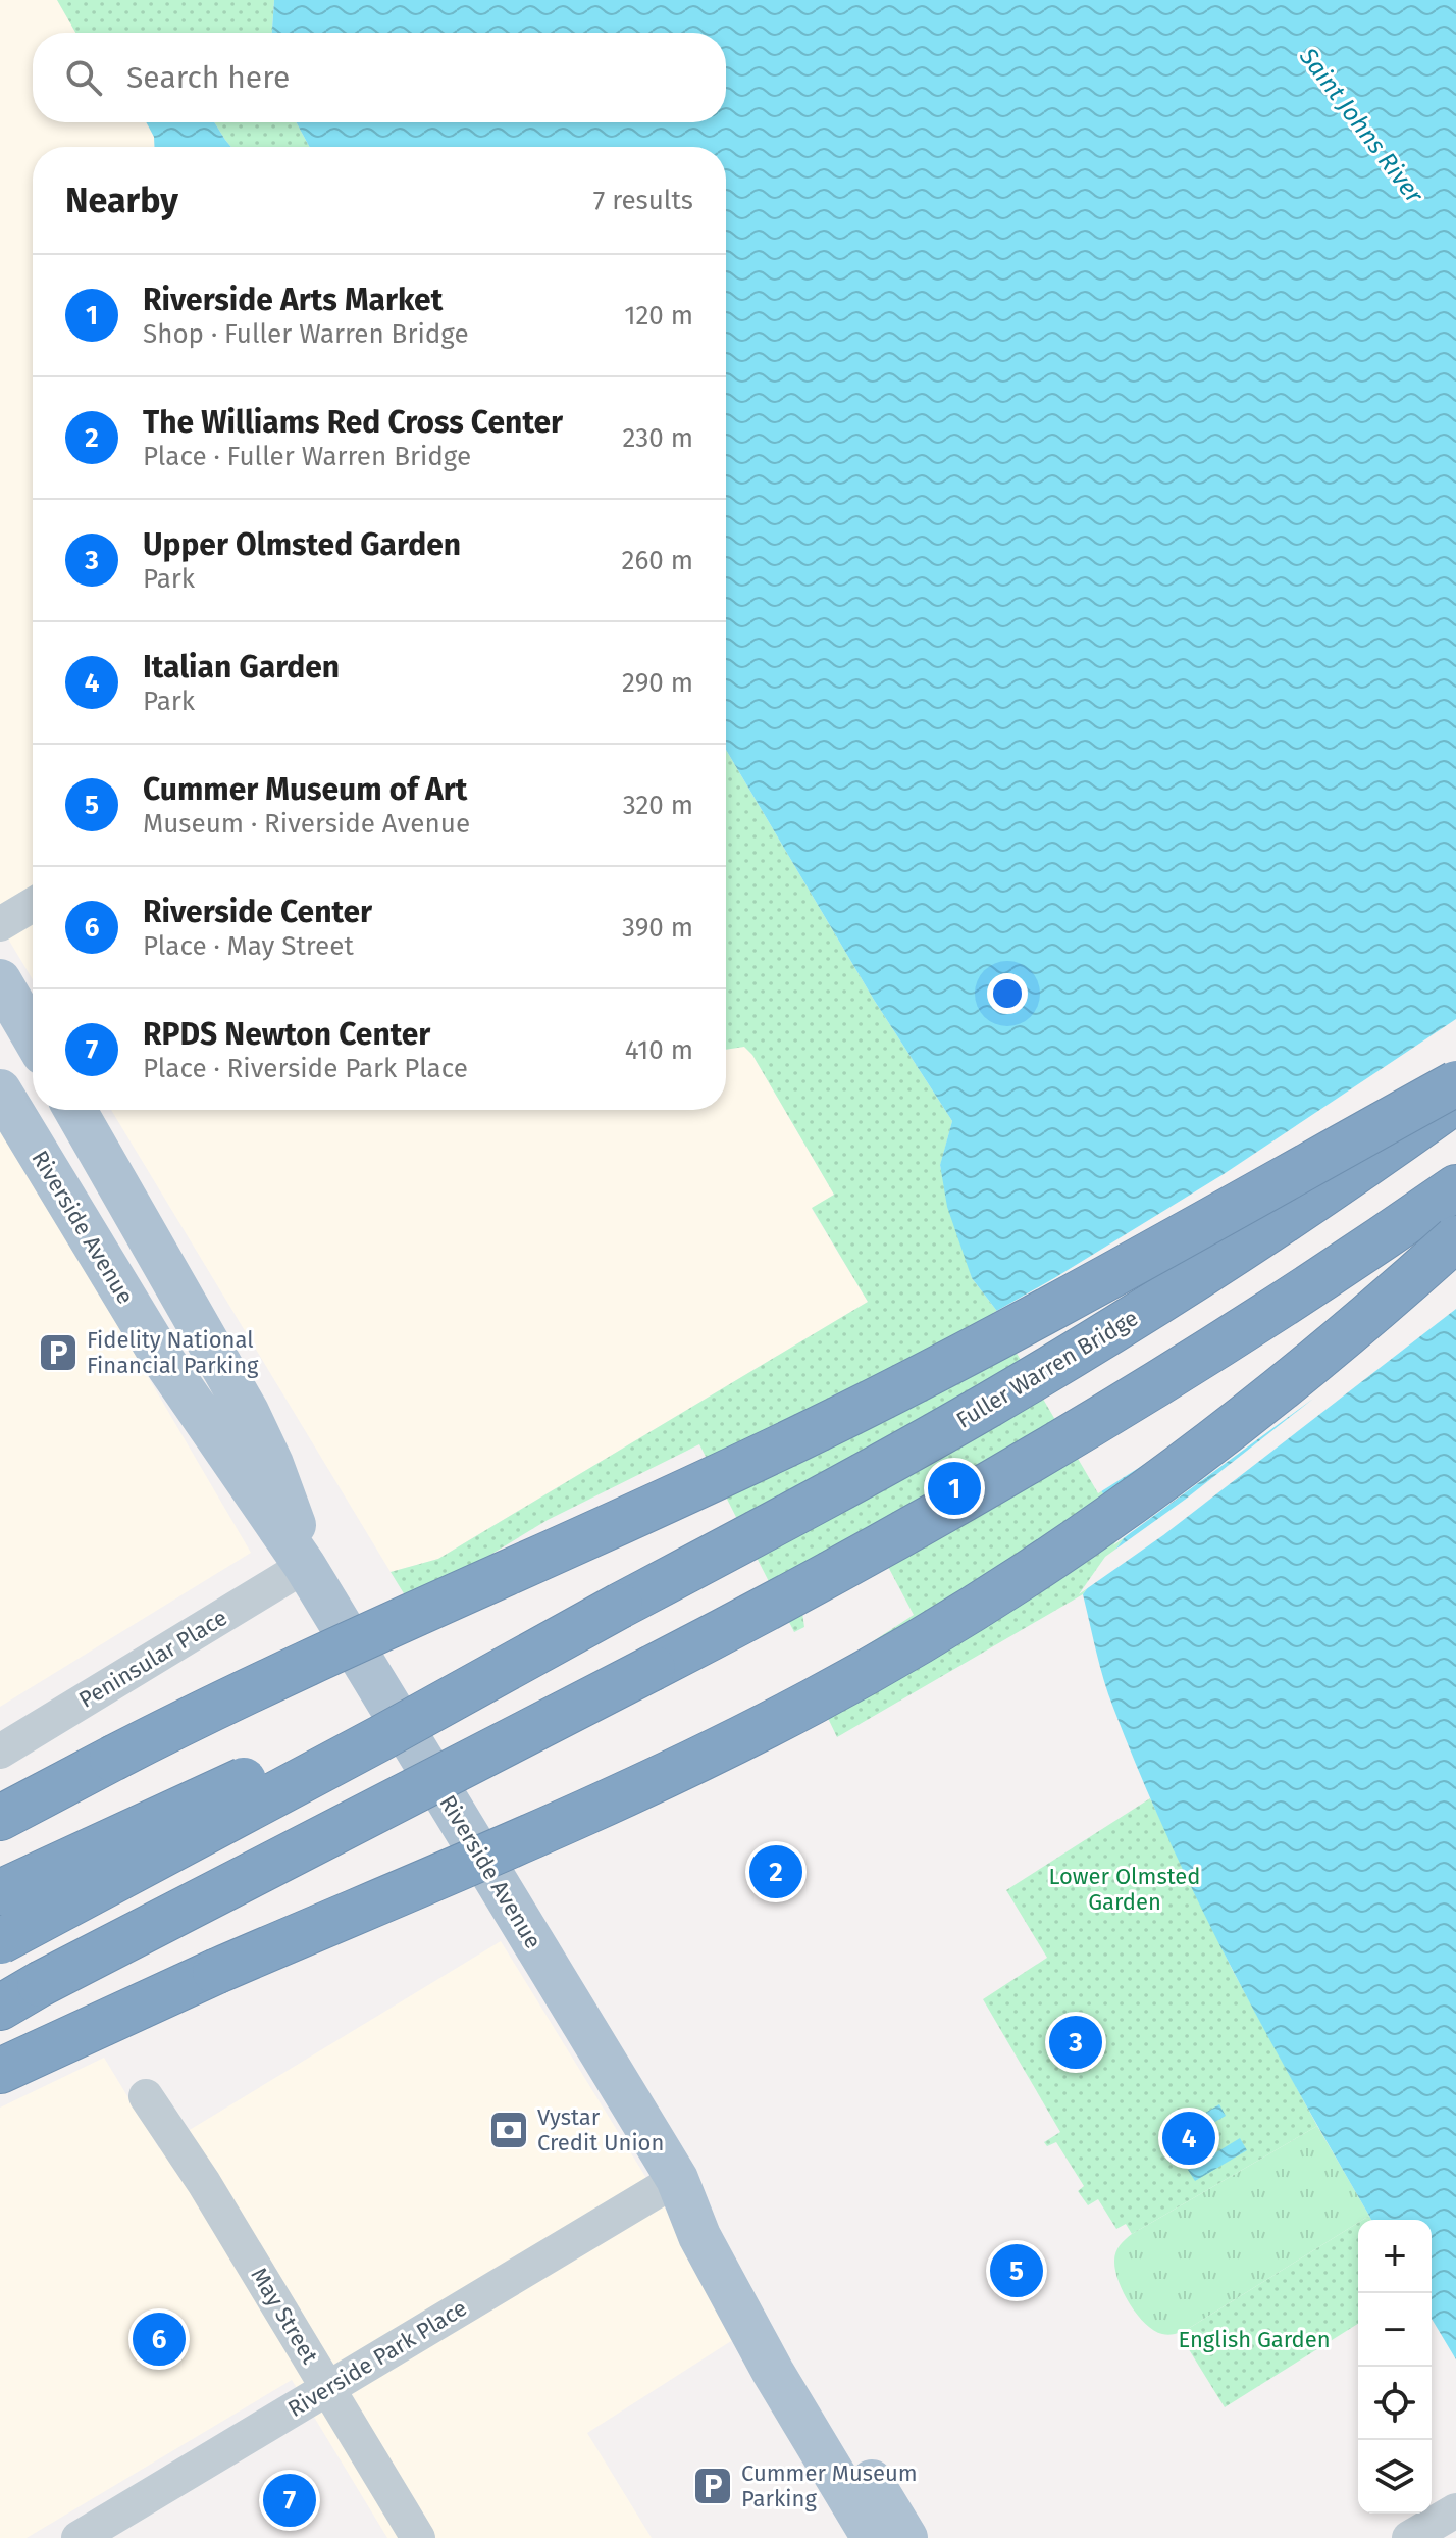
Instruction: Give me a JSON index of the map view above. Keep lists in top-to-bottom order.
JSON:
{
  "streets": {
    "highway": ["Fuller Warren Bridge"],
    "main road": ["Riverside Avenue"],
    "street": ["Peninsular Place", "May Street", "Riverside Park Place"]
  },
  "crossings": [
    ["Riverside Avenue", "Peninsular Place"],
    ["Riverside Avenue", "Riverside Park Place"],
    ["May Street", "Riverside Park Place"]
  ],
  "water": ["Saint Johns River"],
  "parks": ["Lower Olmsted Garden", "English Garden"],
  "places": {
    "parking": ["Fidelity National Financial Parking", "Cummer Museum Parking"],
    "bank": ["Vystar Credit Union"]
  },
  "page": {
    "search": "Search here",
    "heading": ["Nearby", "7 results"],
    "list": [
      {
        "mark": "1",
        "name": "Riverside Arts Market",
        "note": "Shop · Fuller Warren Bridge",
        "value": "120 m"
      },
      {
        "mark": "2",
        "name": "The Williams Red Cross Center",
        "note": "Place · Fuller Warren Bridge",
        "value": "230 m"
      },
      {
        "mark": "3",
        "name": "Upper Olmsted Garden",
        "note": "Park",
        "value": "260 m"
      },
      {
        "mark": "4",
        "name": "Italian Garden",
        "note": "Park",
        "value": "290 m"
      },
      {
        "mark": "5",
        "name": "Cummer Museum of Art",
        "note": "Museum · Riverside Avenue",
        "value": "320 m"
      },
      {
        "mark": "6",
        "name": "Riverside Center",
        "note": "Place · May Street",
        "value": "390 m"
      },
      {
        "mark": "7",
        "name": "RPDS Newton Center",
        "note": "Place · Riverside Park Place",
        "value": "410 m"
      }
    ],
    "pins": [
      "1",
      "2",
      "3",
      "4",
      "5",
      "6",
      "7"
    ],
    "map_buttons": ["+", "−"]
  }
}
